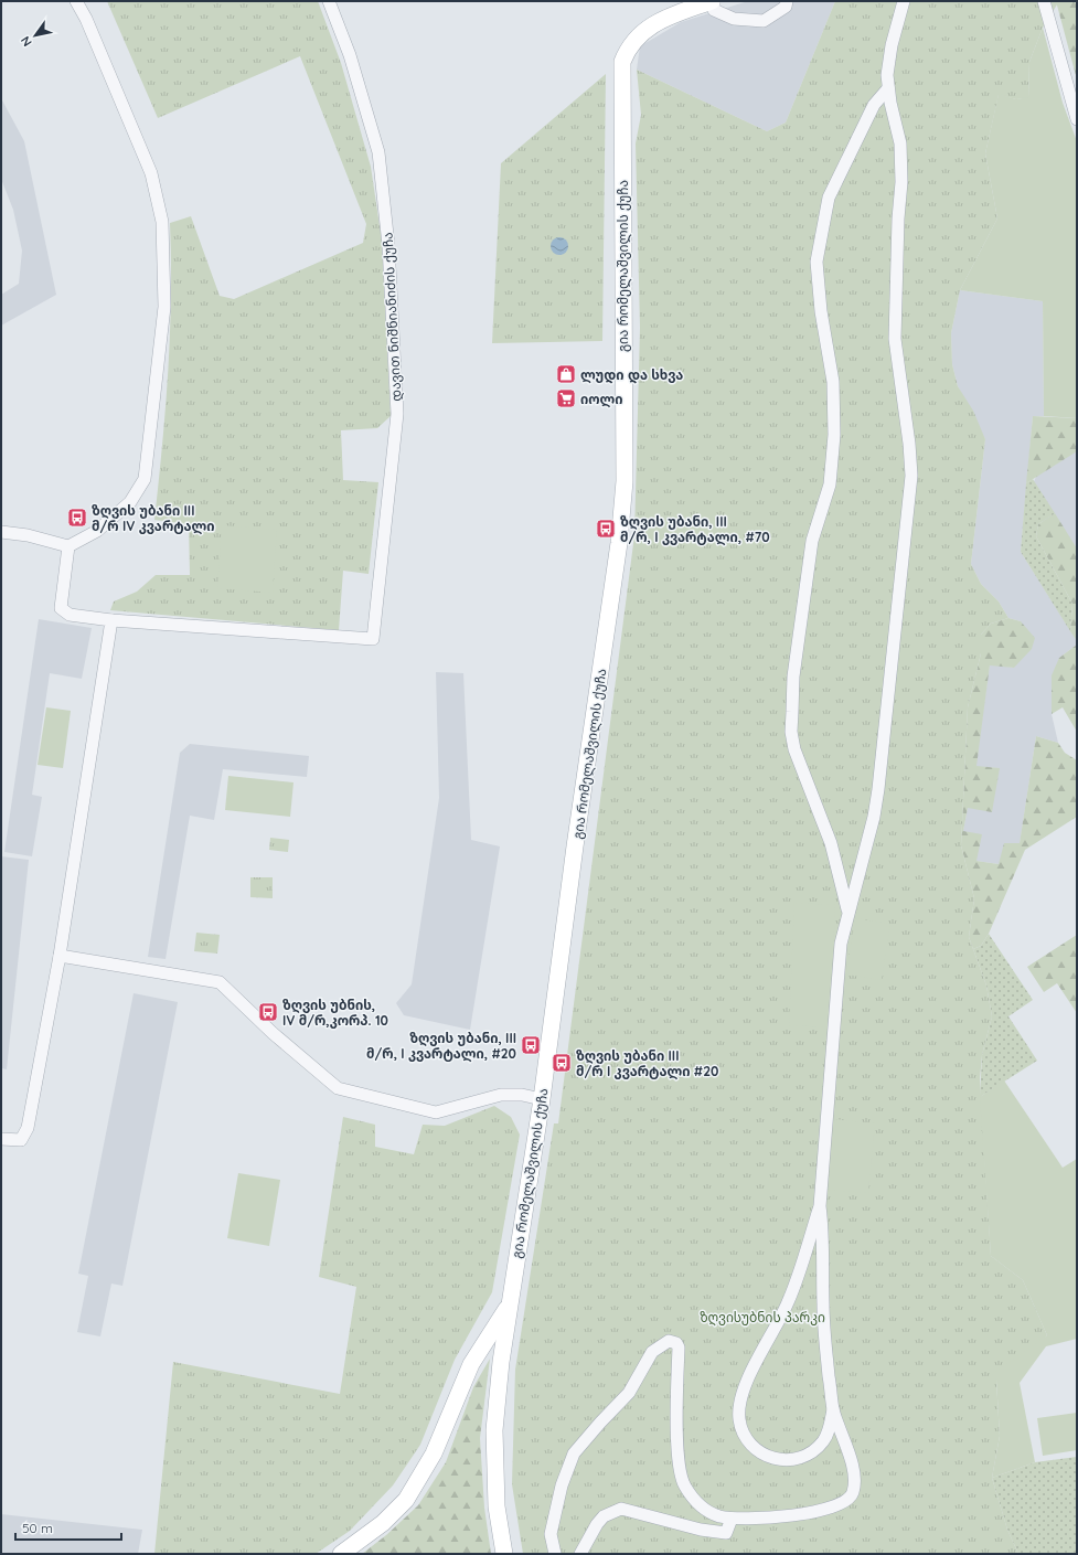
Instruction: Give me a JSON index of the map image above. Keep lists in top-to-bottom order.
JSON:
{
  "streets": {
    "street": ["გია რომელაშვილის ქუჩა", "დავით ნიშნიანიძის ქუჩა"]
  },
  "parks": ["ზღვისუბნის პარკი"],
  "places": {
    "shop": ["ლუდი და სხვა"],
    "supermarket": ["იოლი"],
    "bus stop": [
      "ზღვის უბანი III მ/რ IV კვარტალი",
      "ზღვის უბანი, III მ/რ, I კვარტალი, #70",
      "ზღვის უბნის, IV მ/რ,კორპ. 10",
      "ზღვის უბანი, III მ/რ, I კვარტალი, #20",
      "ზღვის უბანი III მ/რ I კვარტალი #20"
    ]
  },
  "scale_bar": "50 m",
  "north": "bottom left"
}
